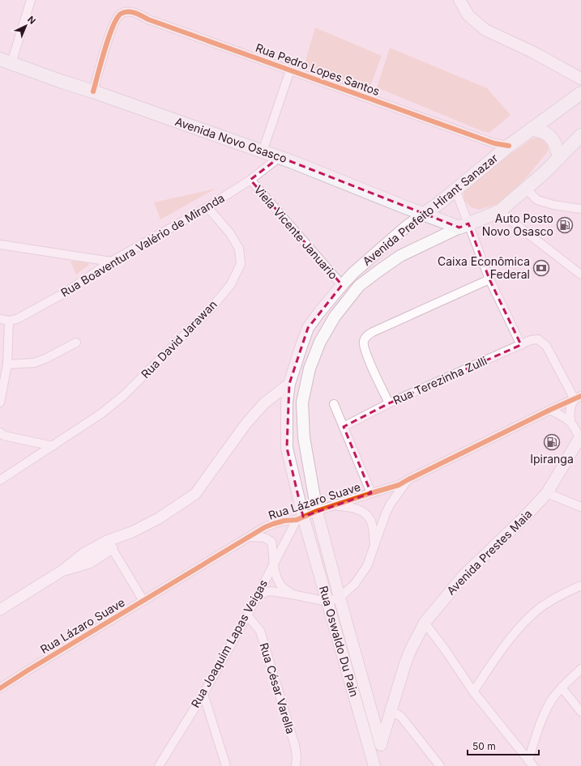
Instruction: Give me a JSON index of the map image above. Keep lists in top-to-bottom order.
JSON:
{
  "streets": {
    "main road": [
      "Avenida Novo Osasco",
      "Avenida Prefeito Hirant Sanazar",
      "Avenida Prestes Maia",
      "Rua Oswaldo Du Pain"
    ],
    "street": [
      "Rua Pedro Lopes Santos",
      "Viela Vicente Januario",
      "Rua Boaventura Valério de Miranda",
      "Rua David Jarawan",
      "Rua Terezinha Zulli",
      "Rua Lázaro Suave",
      "Rua Joaquim Lapas Veigas",
      "Rua César Varella"
    ]
  },
  "crossings": [
    ["Rua Pedro Lopes Santos", "Avenida Novo Osasco"],
    ["Rua Pedro Lopes Santos", "Avenida Prefeito Hirant Sanazar"],
    ["Avenida Novo Osasco", "Avenida Prefeito Hirant Sanazar"],
    ["Avenida Novo Osasco", "Rua Boaventura Valério de Miranda"],
    ["Avenida Prefeito Hirant Sanazar", "Viela Vicente Januario"],
    ["Avenida Prefeito Hirant Sanazar", "Rua Lázaro Suave"],
    ["Avenida Prefeito Hirant Sanazar", "Rua Oswaldo Du Pain"],
    ["Avenida Prefeito Hirant Sanazar", "Rua Joaquim Lapas Veigas"],
    ["Viela Vicente Januario", "Rua Boaventura Valério de Miranda"],
    ["Rua Boaventura Valério de Miranda", "Rua David Jarawan"],
    ["Rua Terezinha Zulli", "Rua Lázaro Suave"],
    ["Rua Lázaro Suave", "Rua Oswaldo Du Pain"],
    ["Rua Lázaro Suave", "Rua Joaquim Lapas Veigas"],
    ["Avenida Prestes Maia", "Rua Oswaldo Du Pain"],
    ["Rua Oswaldo Du Pain", "Rua Joaquim Lapas Veigas"],
    ["Rua Joaquim Lapas Veigas", "Rua César Varella"]
  ],
  "places": {
    "fuel station": ["Auto Posto Novo Osasco", "Ipiranga"],
    "bank": ["Caixa Econômica Federal"]
  },
  "scale_bar": "50 m",
  "north": "top right"
}
